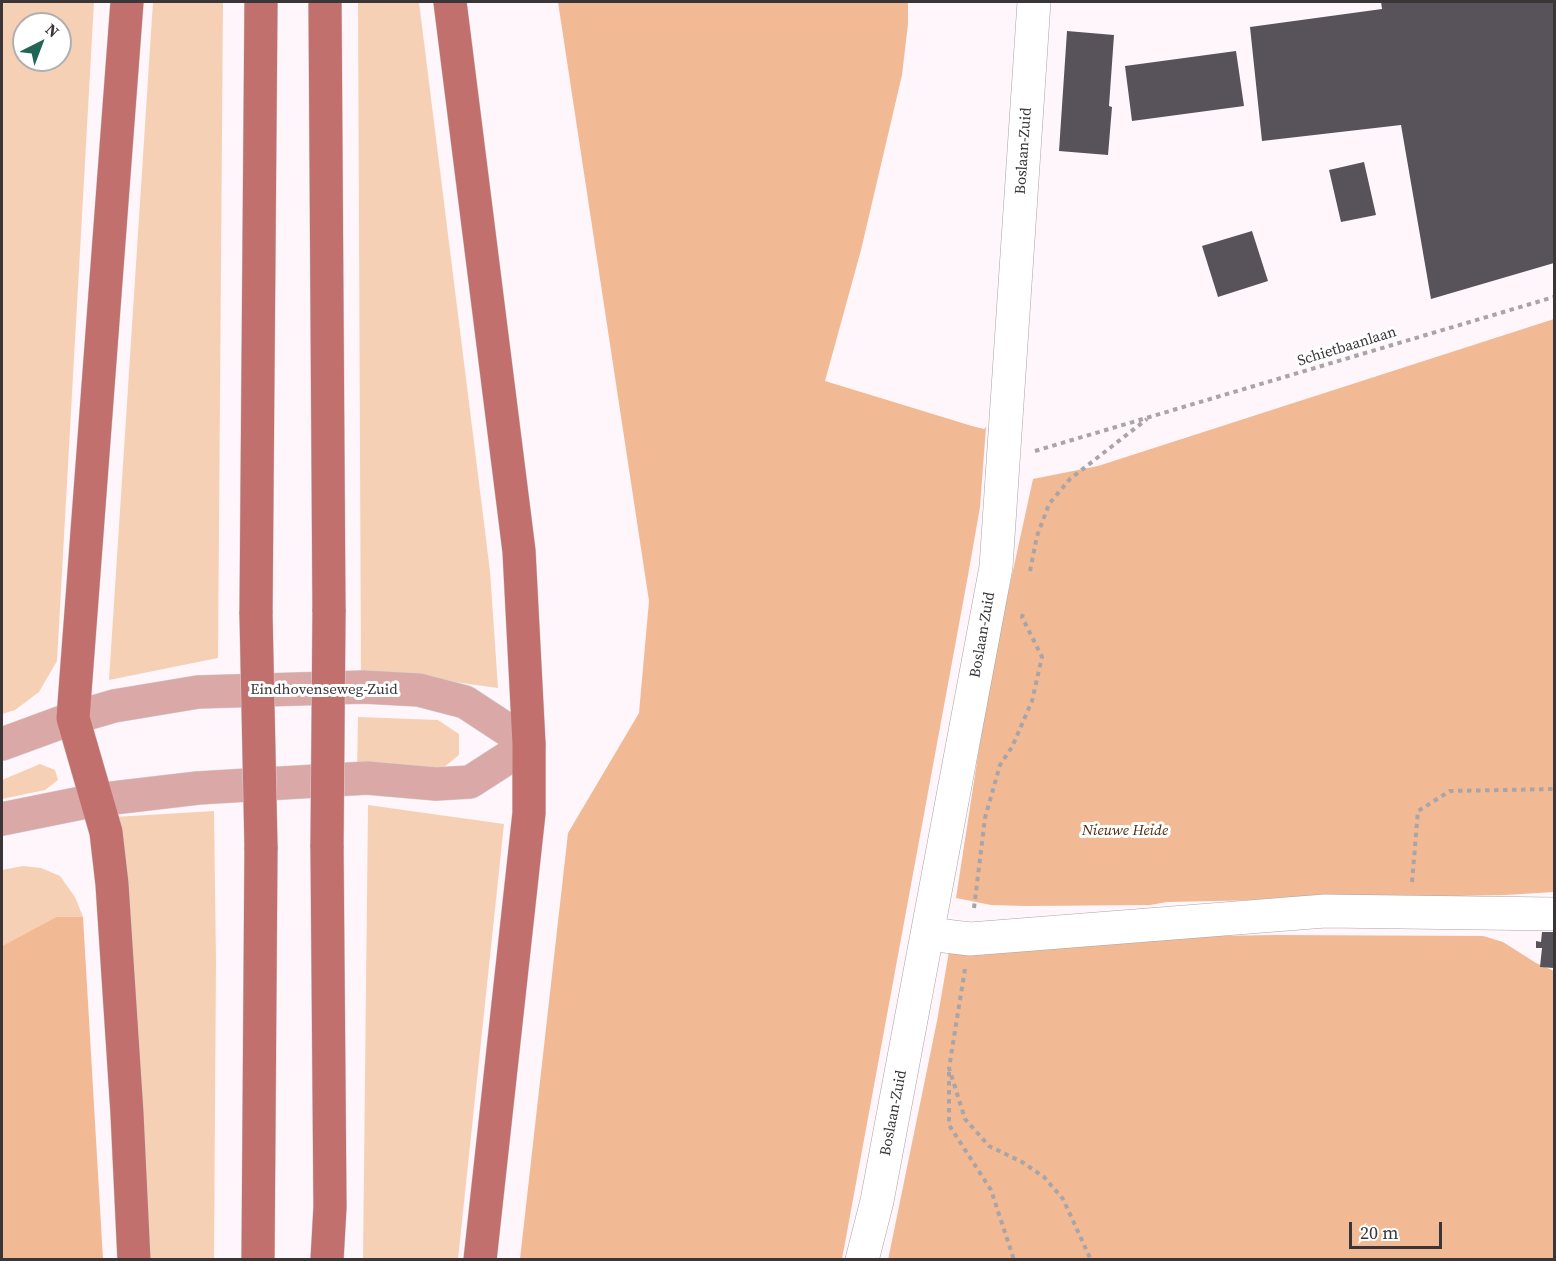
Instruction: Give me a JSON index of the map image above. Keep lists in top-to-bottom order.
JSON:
{
  "streets": {
    "main road": ["Eindhovenseweg-Zuid"],
    "street": ["Boslaan-Zuid"],
    "path": ["Schietbaanlaan"]
  },
  "crossings": [
    ["Boslaan-Zuid", "Schietbaanlaan"]
  ],
  "parks": ["Nieuwe Heide"],
  "scale_bar": "20 m",
  "north": "top right"
}
